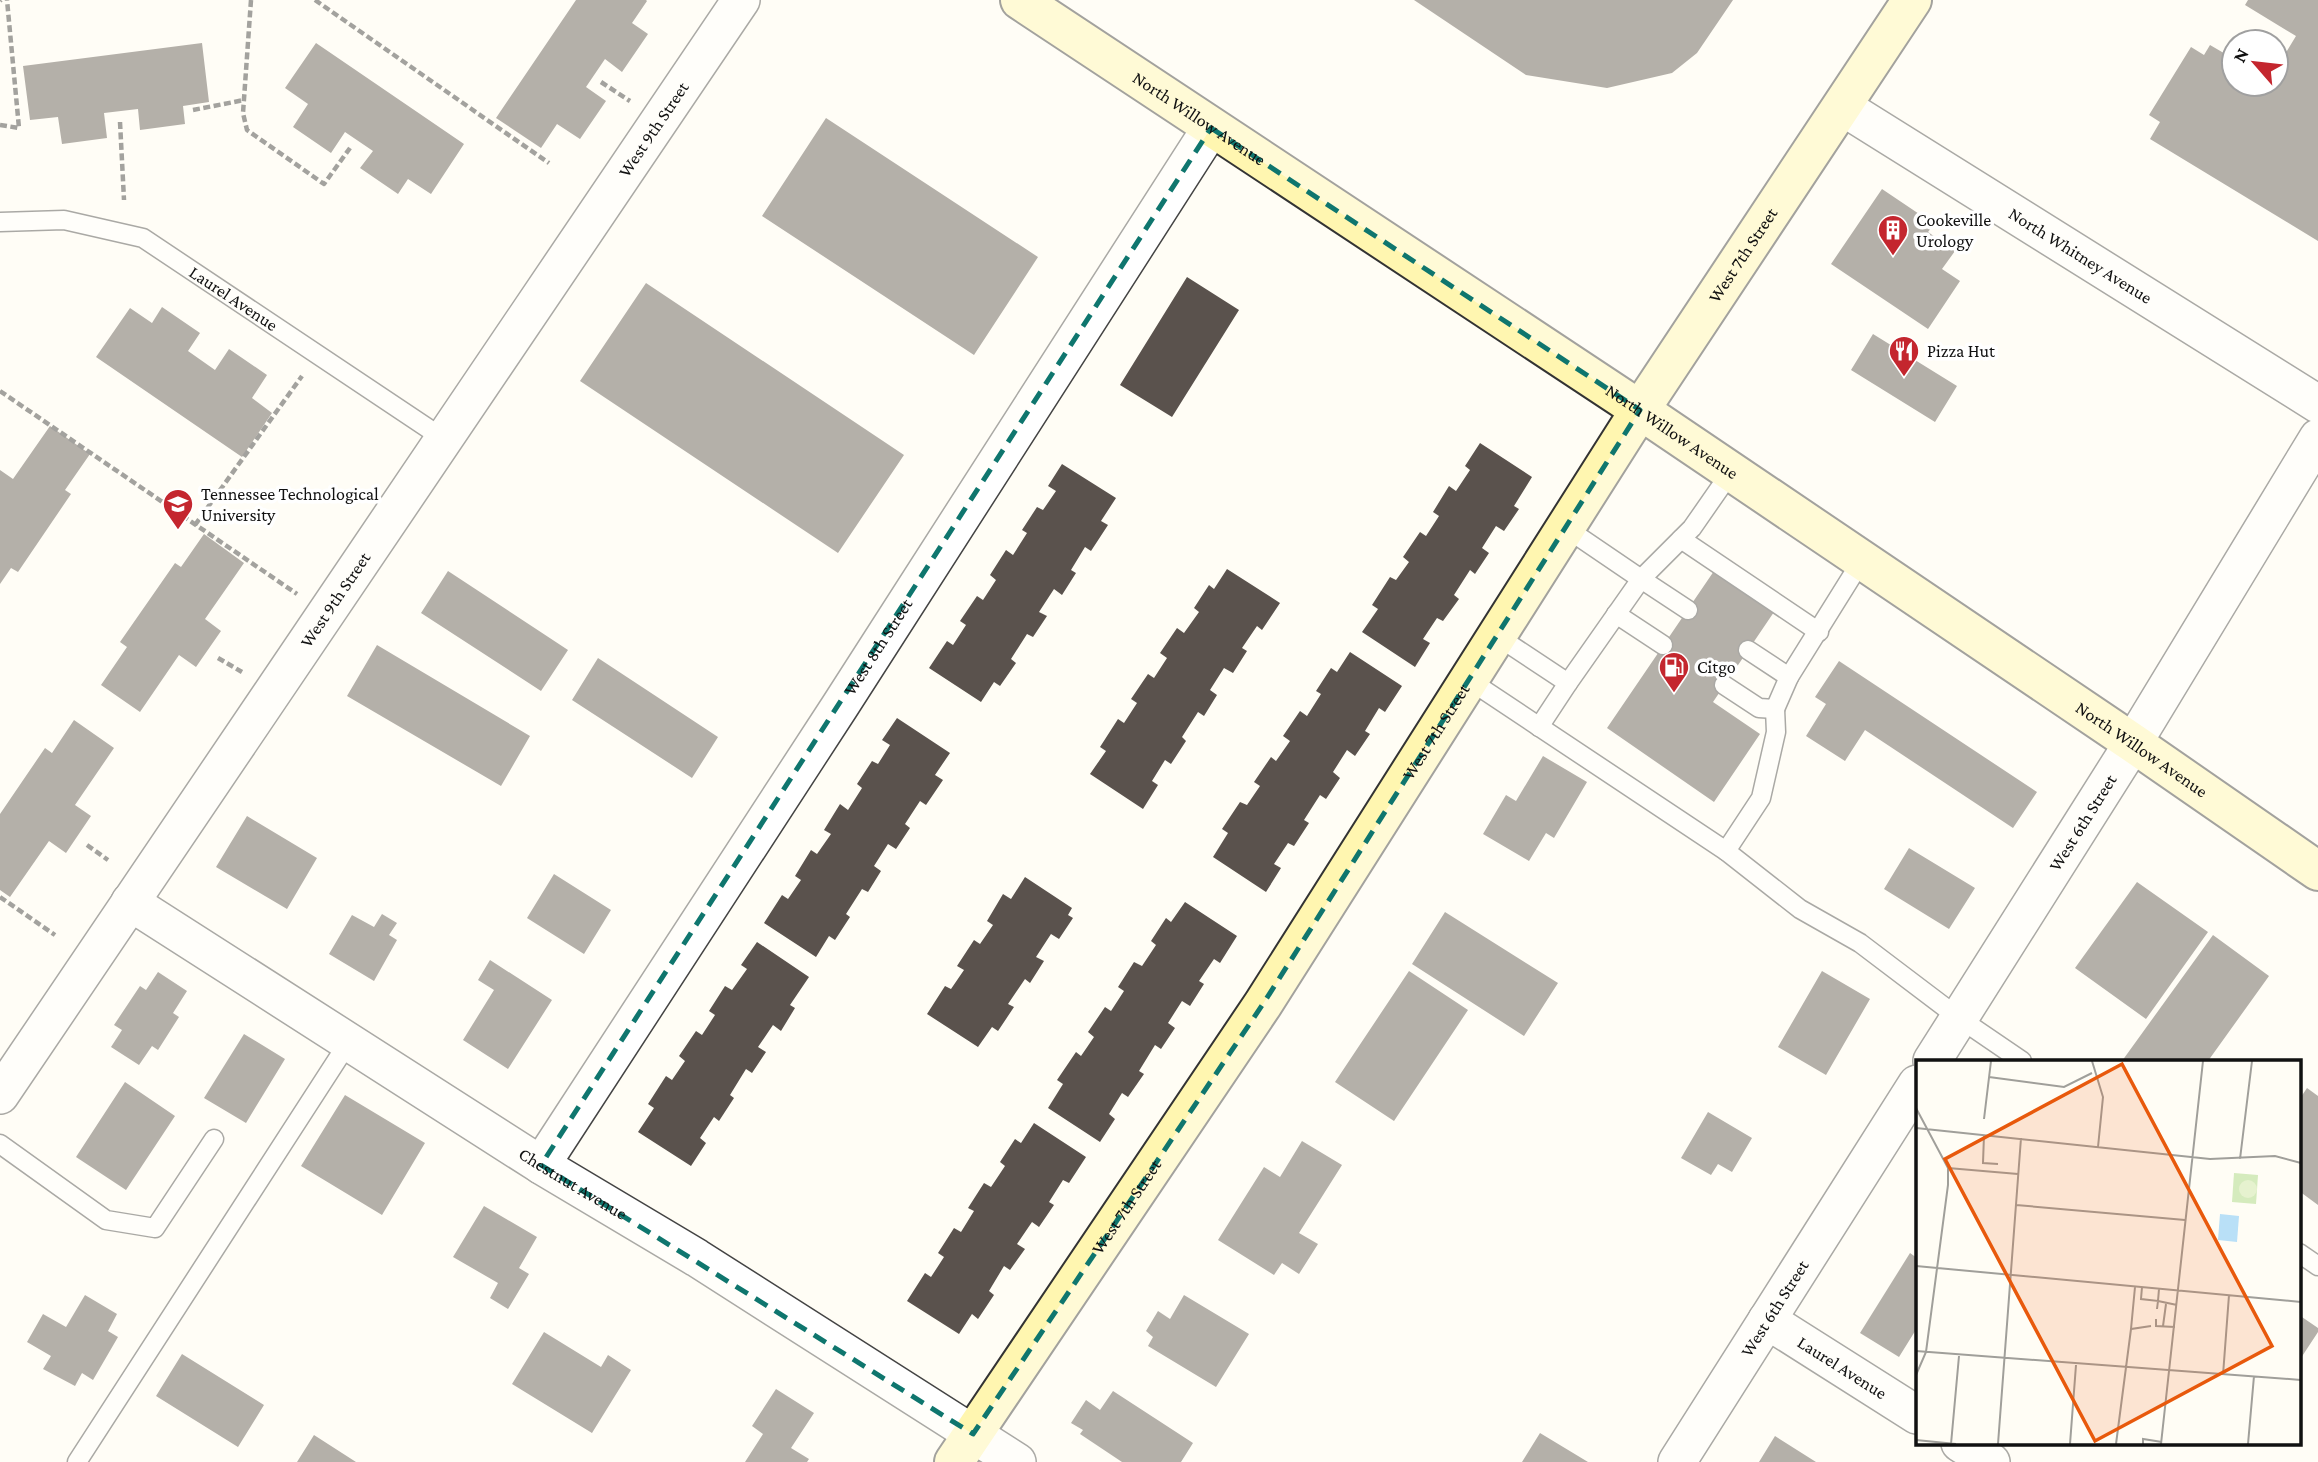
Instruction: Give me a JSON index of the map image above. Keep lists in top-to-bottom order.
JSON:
{
  "streets": {
    "street": [
      "North Willow Avenue",
      "West 9th Street",
      "West 7th Street",
      "North Whitney Avenue",
      "Laurel Avenue",
      "West 8th Street",
      "West 6th Street",
      "Chestnut Avenue"
    ]
  },
  "crossings": [
    ["North Willow Avenue", "West 7th Street"],
    ["North Willow Avenue", "West 8th Street"],
    ["North Willow Avenue", "West 6th Street"],
    ["West 9th Street", "Laurel Avenue"],
    ["West 9th Street", "Chestnut Avenue"],
    ["West 7th Street", "North Whitney Avenue"],
    ["West 7th Street", "Chestnut Avenue"],
    ["Laurel Avenue", "West 6th Street"],
    ["West 8th Street", "Chestnut Avenue"]
  ],
  "places": {
    "building": ["Cookeville Urology"],
    "restaurant": ["Pizza Hut"],
    "school or university": ["Tennessee Technological University"],
    "fuel station": ["Citgo"]
  },
  "north": "top left"
}
